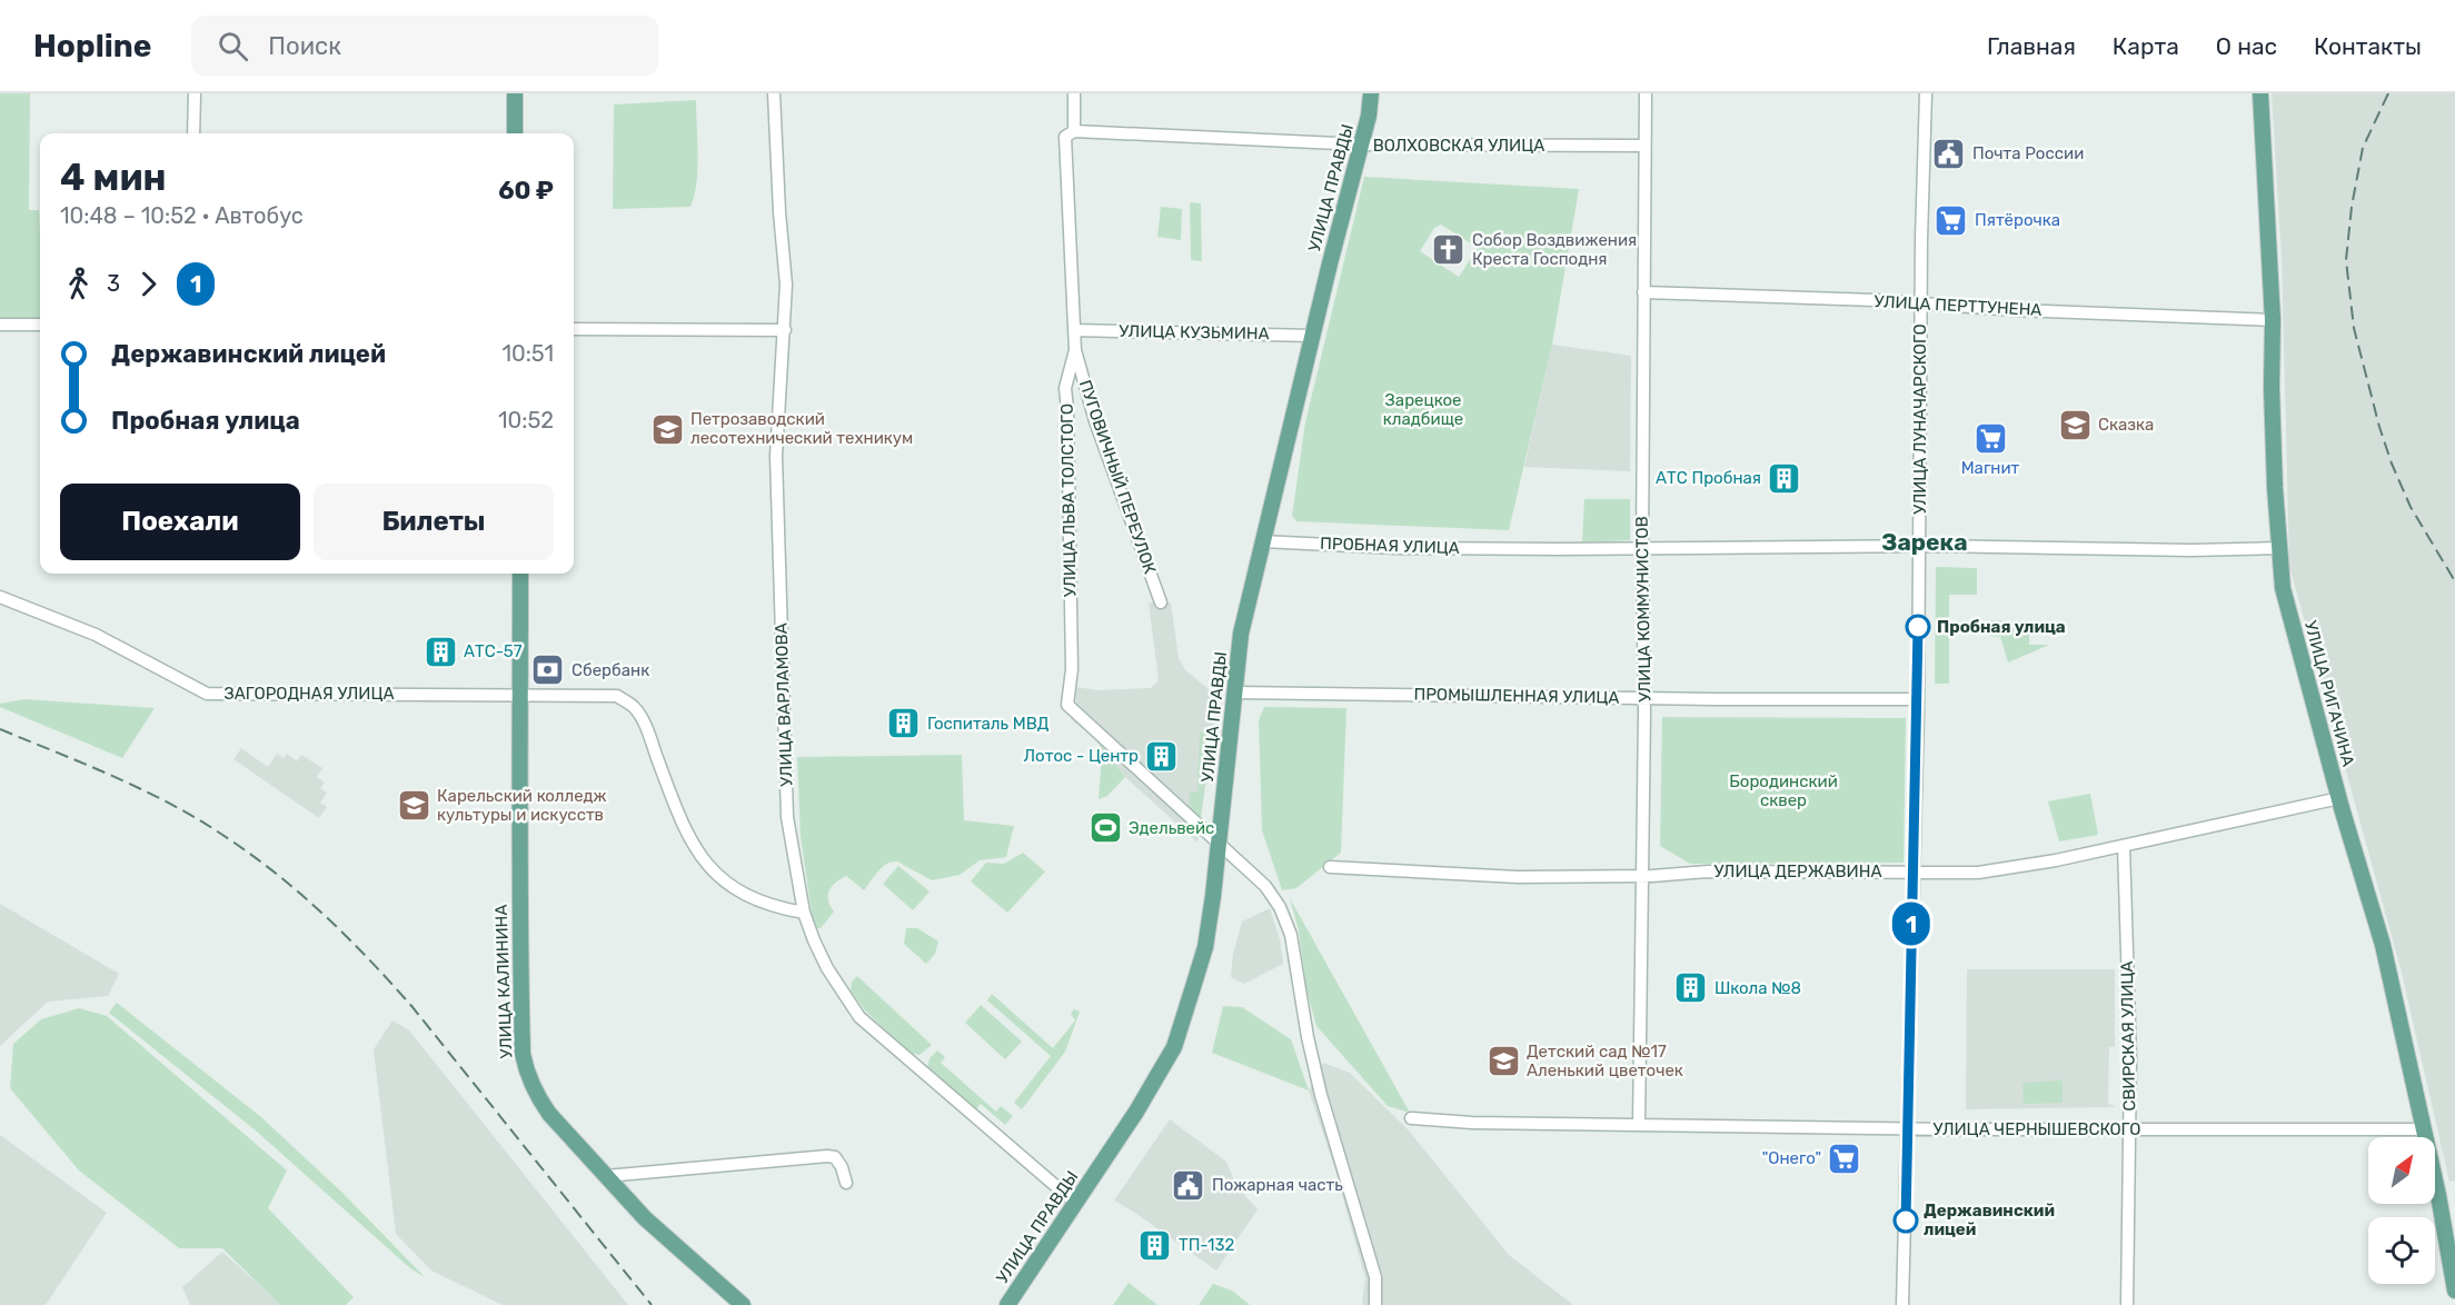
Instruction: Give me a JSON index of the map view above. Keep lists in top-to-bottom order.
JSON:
{
  "streets": {
    "main road": ["УЛИЦА ПРАВДЫ", "УЛИЦА РИГАЧИНА", "УЛИЦА КАЛИНИНА"],
    "street": [
      "ВОЛХОВСКАЯ УЛИЦА",
      "УЛИЦА ПЕРТТУНЕНА",
      "УЛИЦА КУЗЬМИНА",
      "УЛИЦА ЛУНАЧАРСКОГО",
      "ПУГОВИЧНЫЙ ПЕРЕУЛОК",
      "УЛИЦА ЛЬВА ТОЛСТОГО",
      "ПРОБНАЯ УЛИЦА",
      "УЛИЦА КОММУНИСТОВ",
      "ЗАГОРОДНАЯ УЛИЦА",
      "ПРОМЫШЛЕННАЯ УЛИЦА",
      "УЛИЦА ВАРЛАМОВА",
      "УЛИЦА ДЕРЖАВИНА",
      "СВИРСКАЯ УЛИЦА",
      "УЛИЦА ЧЕРНЫШЕВСКОГО"
    ]
  },
  "crossings": [
    ["ВОЛХОВСКАЯ УЛИЦА", "УЛИЦА ПРАВДЫ"],
    ["ВОЛХОВСКАЯ УЛИЦА", "УЛИЦА ЛЬВА ТОЛСТОГО"],
    ["ВОЛХОВСКАЯ УЛИЦА", "УЛИЦА КОММУНИСТОВ"],
    ["УЛИЦА ПРАВДЫ", "УЛИЦА КУЗЬМИНА"],
    ["УЛИЦА ПРАВДЫ", "УЛИЦА ЛЬВА ТОЛСТОГО"],
    ["УЛИЦА ПРАВДЫ", "ПРОБНАЯ УЛИЦА"],
    ["УЛИЦА ПРАВДЫ", "ПРОМЫШЛЕННАЯ УЛИЦА"],
    ["УЛИЦА ПРАВДЫ", "УЛИЦА ВАРЛАМОВА"],
    ["УЛИЦА ПЕРТТУНЕНА", "УЛИЦА ЛУНАЧАРСКОГО"],
    ["УЛИЦА ПЕРТТУНЕНА", "УЛИЦА КОММУНИСТОВ"],
    ["УЛИЦА ПЕРТТУНЕНА", "УЛИЦА РИГАЧИНА"],
    ["УЛИЦА КУЗЬМИНА", "УЛИЦА ЛЬВА ТОЛСТОГО"],
    ["УЛИЦА ЛУНАЧАРСКОГО", "ПРОБНАЯ УЛИЦА"],
    ["УЛИЦА ЛУНАЧАРСКОГО", "ПРОМЫШЛЕННАЯ УЛИЦА"],
    ["УЛИЦА ЛУНАЧАРСКОГО", "УЛИЦА ДЕРЖАВИНА"],
    ["УЛИЦА ЛУНАЧАРСКОГО", "УЛИЦА ЧЕРНЫШЕВСКОГО"],
    ["ПУГОВИЧНЫЙ ПЕРЕУЛОК", "УЛИЦА ЛЬВА ТОЛСТОГО"],
    ["ПРОБНАЯ УЛИЦА", "УЛИЦА КОММУНИСТОВ"],
    ["ПРОБНАЯ УЛИЦА", "УЛИЦА РИГАЧИНА"],
    ["УЛИЦА КОММУНИСТОВ", "ПРОМЫШЛЕННАЯ УЛИЦА"],
    ["УЛИЦА КОММУНИСТОВ", "УЛИЦА ДЕРЖАВИНА"],
    ["УЛИЦА КОММУНИСТОВ", "УЛИЦА ЧЕРНЫШЕВСКОГО"],
    ["ЗАГОРОДНАЯ УЛИЦА", "УЛИЦА ВАРЛАМОВА"],
    ["ЗАГОРОДНАЯ УЛИЦА", "УЛИЦА КАЛИНИНА"],
    ["УЛИЦА РИГАЧИНА", "УЛИЦА ДЕРЖАВИНА"],
    ["УЛИЦА РИГАЧИНА", "УЛИЦА ЧЕРНЫШЕВСКОГО"],
    ["УЛИЦА ДЕРЖАВИНА", "СВИРСКАЯ УЛИЦА"],
    ["СВИРСКАЯ УЛИЦА", "УЛИЦА ЧЕРНЫШЕВСКОГО"]
  ],
  "districts": ["Зарека"],
  "parks": ["Зарецкое кладбище", "Бородинский сквер"],
  "places": {
    "public building": ["Почта России", "Пожарная часть"],
    "supermarket": ["Пятёрочка", "Магнит", "\"Онего\""],
    "church": ["Собор Воздвижения Креста Господня"],
    "school or university": [
      "Сказка",
      "Петрозаводский лесотехнический техникум",
      "Карельский колледж культуры и искусств",
      "Детский сад №17 Аленький цветочек"
    ],
    "building": [
      "АТС Пробная",
      "АТС-57",
      "Госпиталь МВД",
      "Лотос - Центр",
      "Школа №8",
      "ТП-132"
    ],
    "other": ["Пробная улица", "Державинский лицей"],
    "bank": ["Сбербанк"],
    "sports": ["Эдельвейс"]
  },
  "lines": ["bus line 1"],
  "north": "top right",
  "page": {
    "header": "Hopline",
    "search": "Поиск",
    "nav": [
      "Главная",
      "Карта",
      "О нас",
      "Контакты"
    ],
    "on_map": "1",
    "heading": ["4 мин", "10:48 – 10:52 · Автобус", "60 ₽"],
    "legs": ["3", "1"],
    "list": [
      {
        "name": "Державинский лицей",
        "value": "10:51"
      },
      {
        "name": "Пробная улица",
        "value": "10:52"
      }
    ],
    "buttons": ["Поехали", "Билеты"]
  }
}
